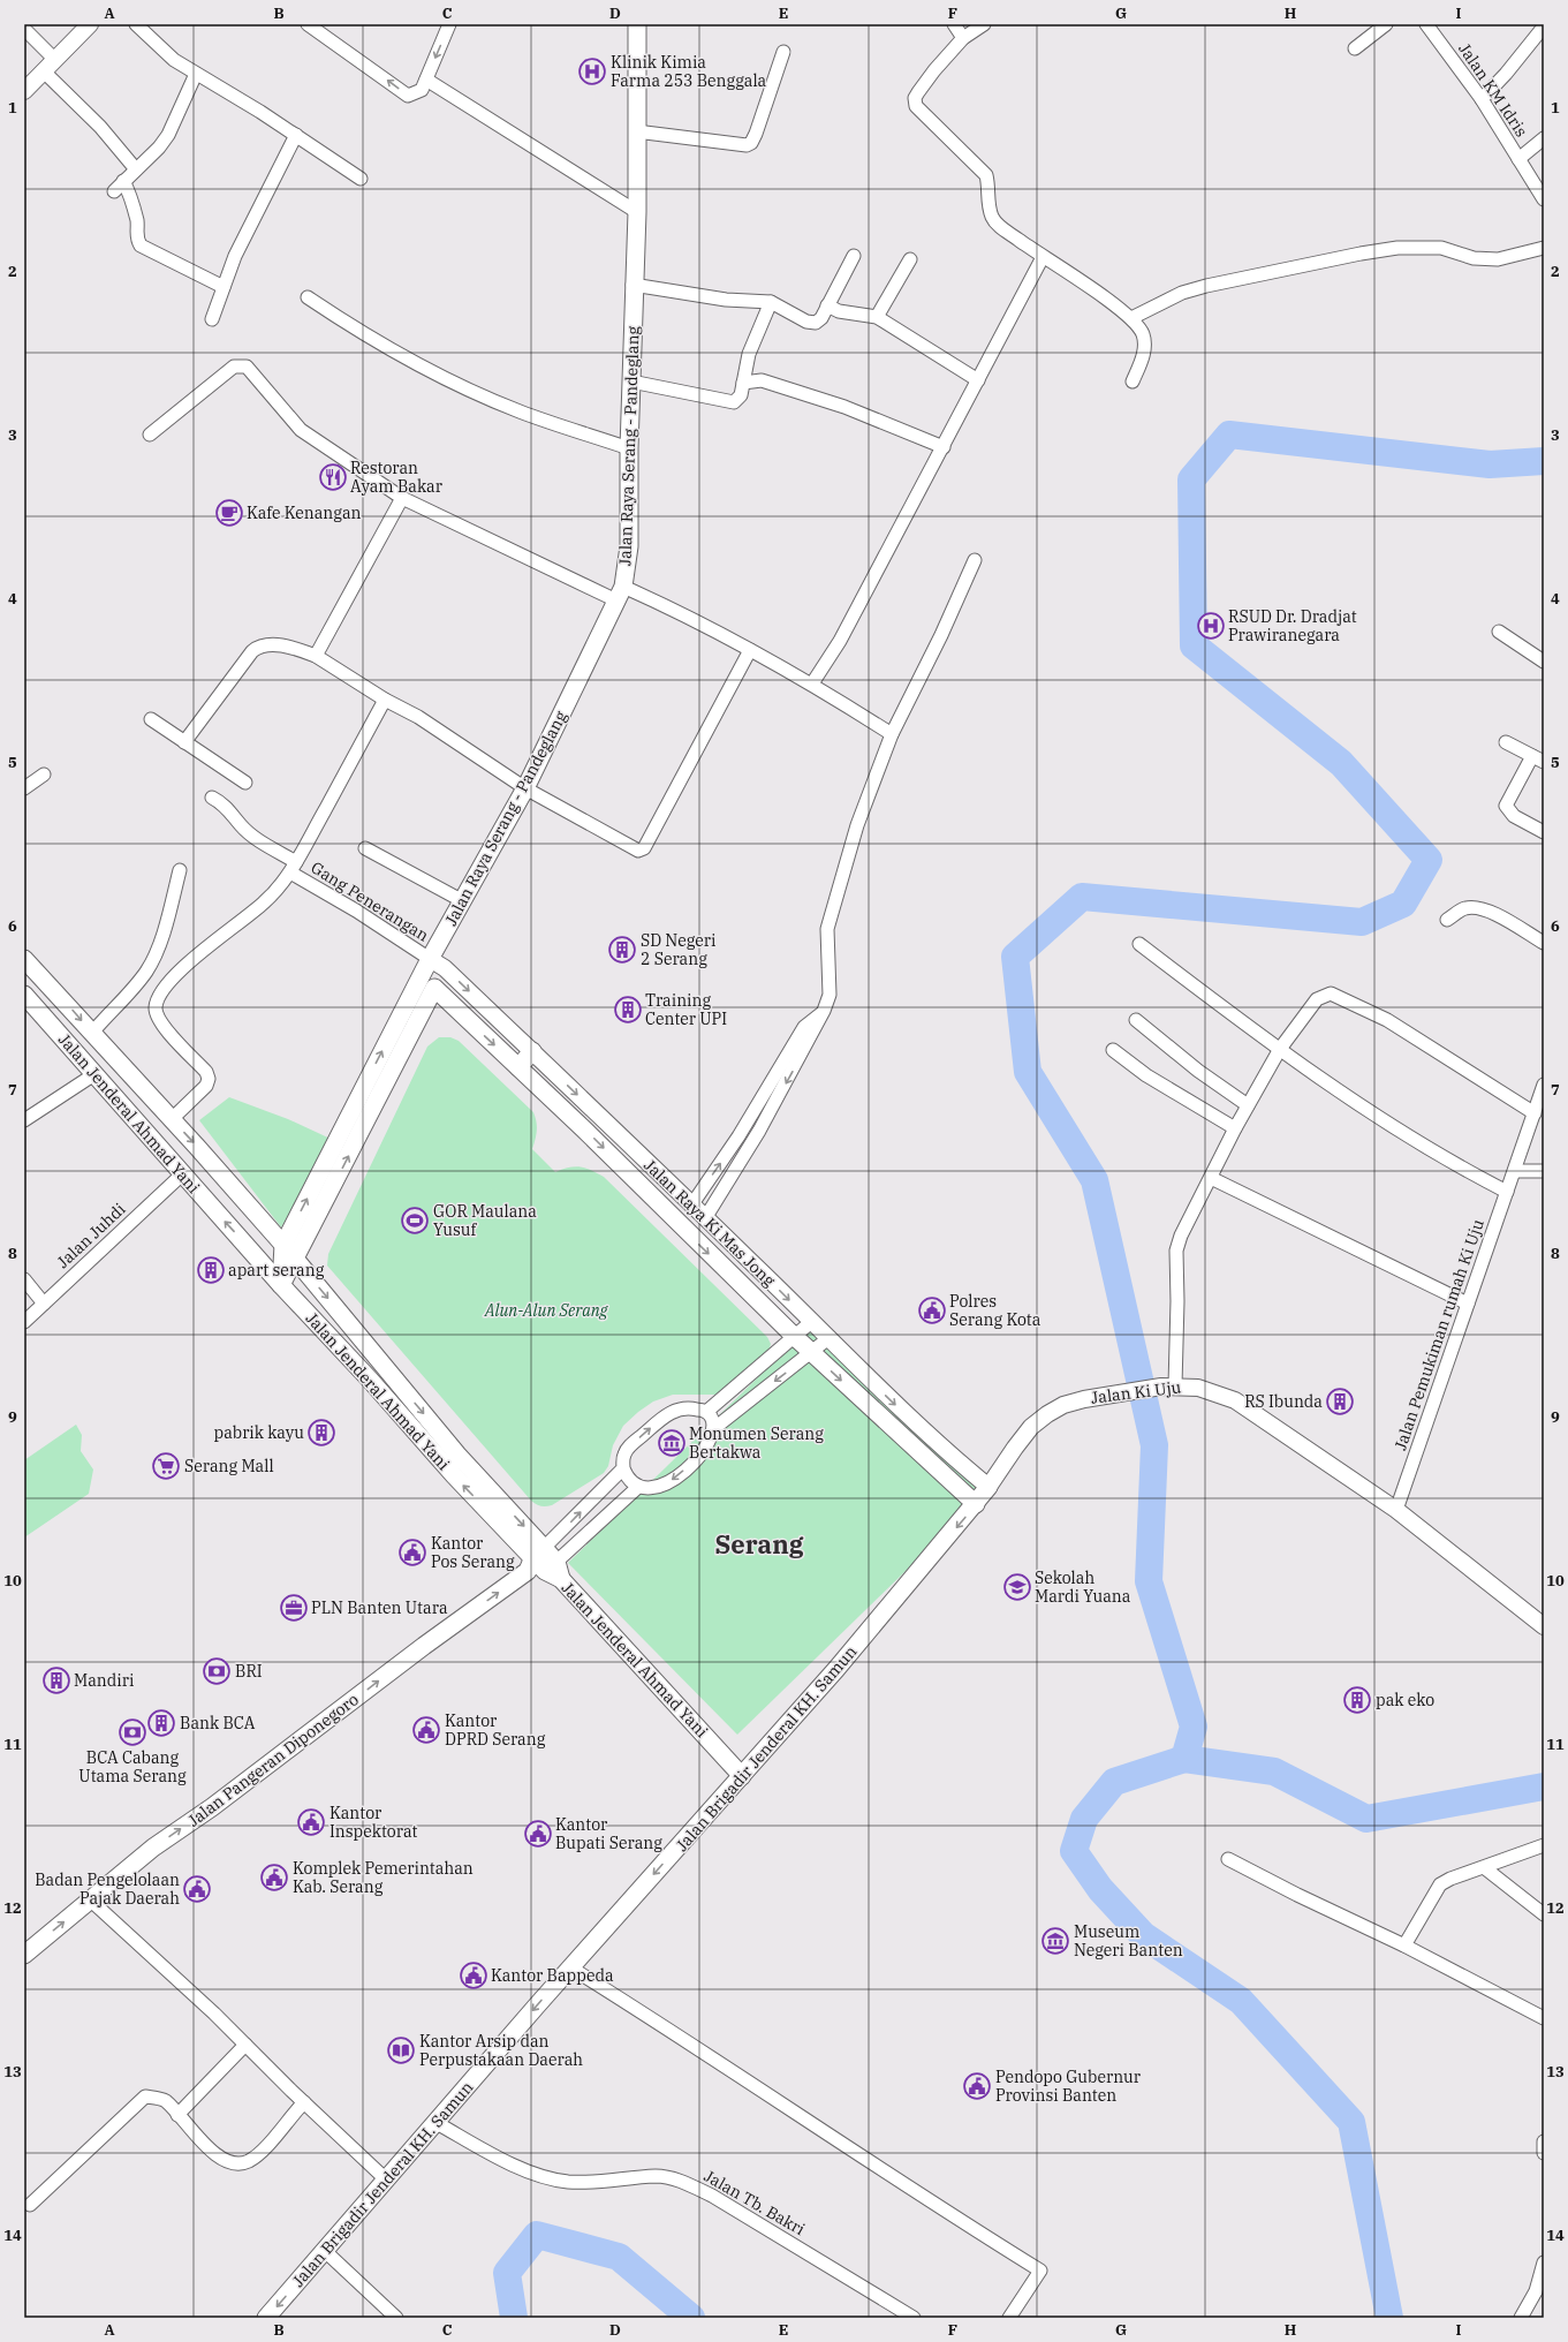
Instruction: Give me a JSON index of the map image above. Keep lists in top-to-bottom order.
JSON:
{
  "streets": {
    "main road": [
      "Jalan Raya Serang - Pandeglang",
      "Jalan Jenderal Ahmad Yani",
      "Jalan Brigadir Jenderal KH. Samun",
      "Jalan Pangeran Diponegoro"
    ],
    "street": [
      "Jalan KM Idris",
      "Gang Penerangan",
      "Jalan Raya Ki Mas Jong",
      "Jalan Juhdi",
      "Jalan Pemukiman rumah Ki Uju",
      "Jalan Ki Uju",
      "Jalan Tb. Bakri"
    ]
  },
  "crossings": [
    ["Jalan Raya Serang - Pandeglang", "Gang Penerangan"],
    ["Jalan Raya Serang - Pandeglang", "Jalan Jenderal Ahmad Yani"],
    ["Jalan Raya Serang - Pandeglang", "Jalan Raya Ki Mas Jong"],
    ["Gang Penerangan", "Jalan Raya Ki Mas Jong"],
    ["Jalan Jenderal Ahmad Yani", "Jalan Juhdi"],
    ["Jalan Jenderal Ahmad Yani", "Jalan Brigadir Jenderal KH. Samun"],
    ["Jalan Jenderal Ahmad Yani", "Jalan Pangeran Diponegoro"],
    ["Jalan Raya Ki Mas Jong", "Jalan Ki Uju"],
    ["Jalan Raya Ki Mas Jong", "Jalan Brigadir Jenderal KH. Samun"],
    ["Jalan Pemukiman rumah Ki Uju", "Jalan Ki Uju"],
    ["Jalan Ki Uju", "Jalan Brigadir Jenderal KH. Samun"],
    ["Jalan Brigadir Jenderal KH. Samun", "Jalan Tb. Bakri"]
  ],
  "one_way": ["Jalan Raya Ki Mas Jong", "Jalan Brigadir Jenderal KH. Samun", "Jalan Pangeran Diponegoro"],
  "districts": ["Serang"],
  "parks": ["Alun-Alun Serang"],
  "places": {
    "hospital": ["Klinik Kimia Farma 253 Benggala", "RSUD Dr. Dradjat Prawiranegara"],
    "restaurant": ["Restoran Ayam Bakar"],
    "cafe": ["Kafe Kenangan"],
    "building": [
      "SD Negeri 2 Serang",
      "Training Center UPI",
      "apart serang",
      "RS Ibunda",
      "pabrik kayu",
      "Mandiri",
      "pak eko",
      "Bank BCA"
    ],
    "sports": ["GOR Maulana Yusuf"],
    "public building": [
      "Polres Serang Kota",
      "Kantor Pos Serang",
      "Kantor DPRD Serang",
      "Kantor Inspektorat",
      "Kantor Bupati Serang",
      "Komplek Pemerintahan Kab. Serang",
      "Badan Pengelolaan Pajak Daerah",
      "Kantor Bappeda",
      "Pendopo Gubernur Provinsi Banten"
    ],
    "museum": ["Monumen Serang Bertakwa", "Museum Negeri Banten"],
    "supermarket": ["Serang Mall"],
    "school or university": ["Sekolah Mardi Yuana"],
    "office": ["PLN Banten Utara"],
    "bank": ["BRI", "BCA Cabang Utama Serang"],
    "library": ["Kantor Arsip dan Perpustakaan Daerah"]
  },
  "grid": {
    "columns": [
      "A",
      "B",
      "C",
      "D",
      "E",
      "F",
      "G",
      "H",
      "I"
    ],
    "rows": [
      "1",
      "2",
      "3",
      "4",
      "5",
      "6",
      "7",
      "8",
      "9",
      "10",
      "11",
      "12",
      "13",
      "14"
    ]
  }
}
